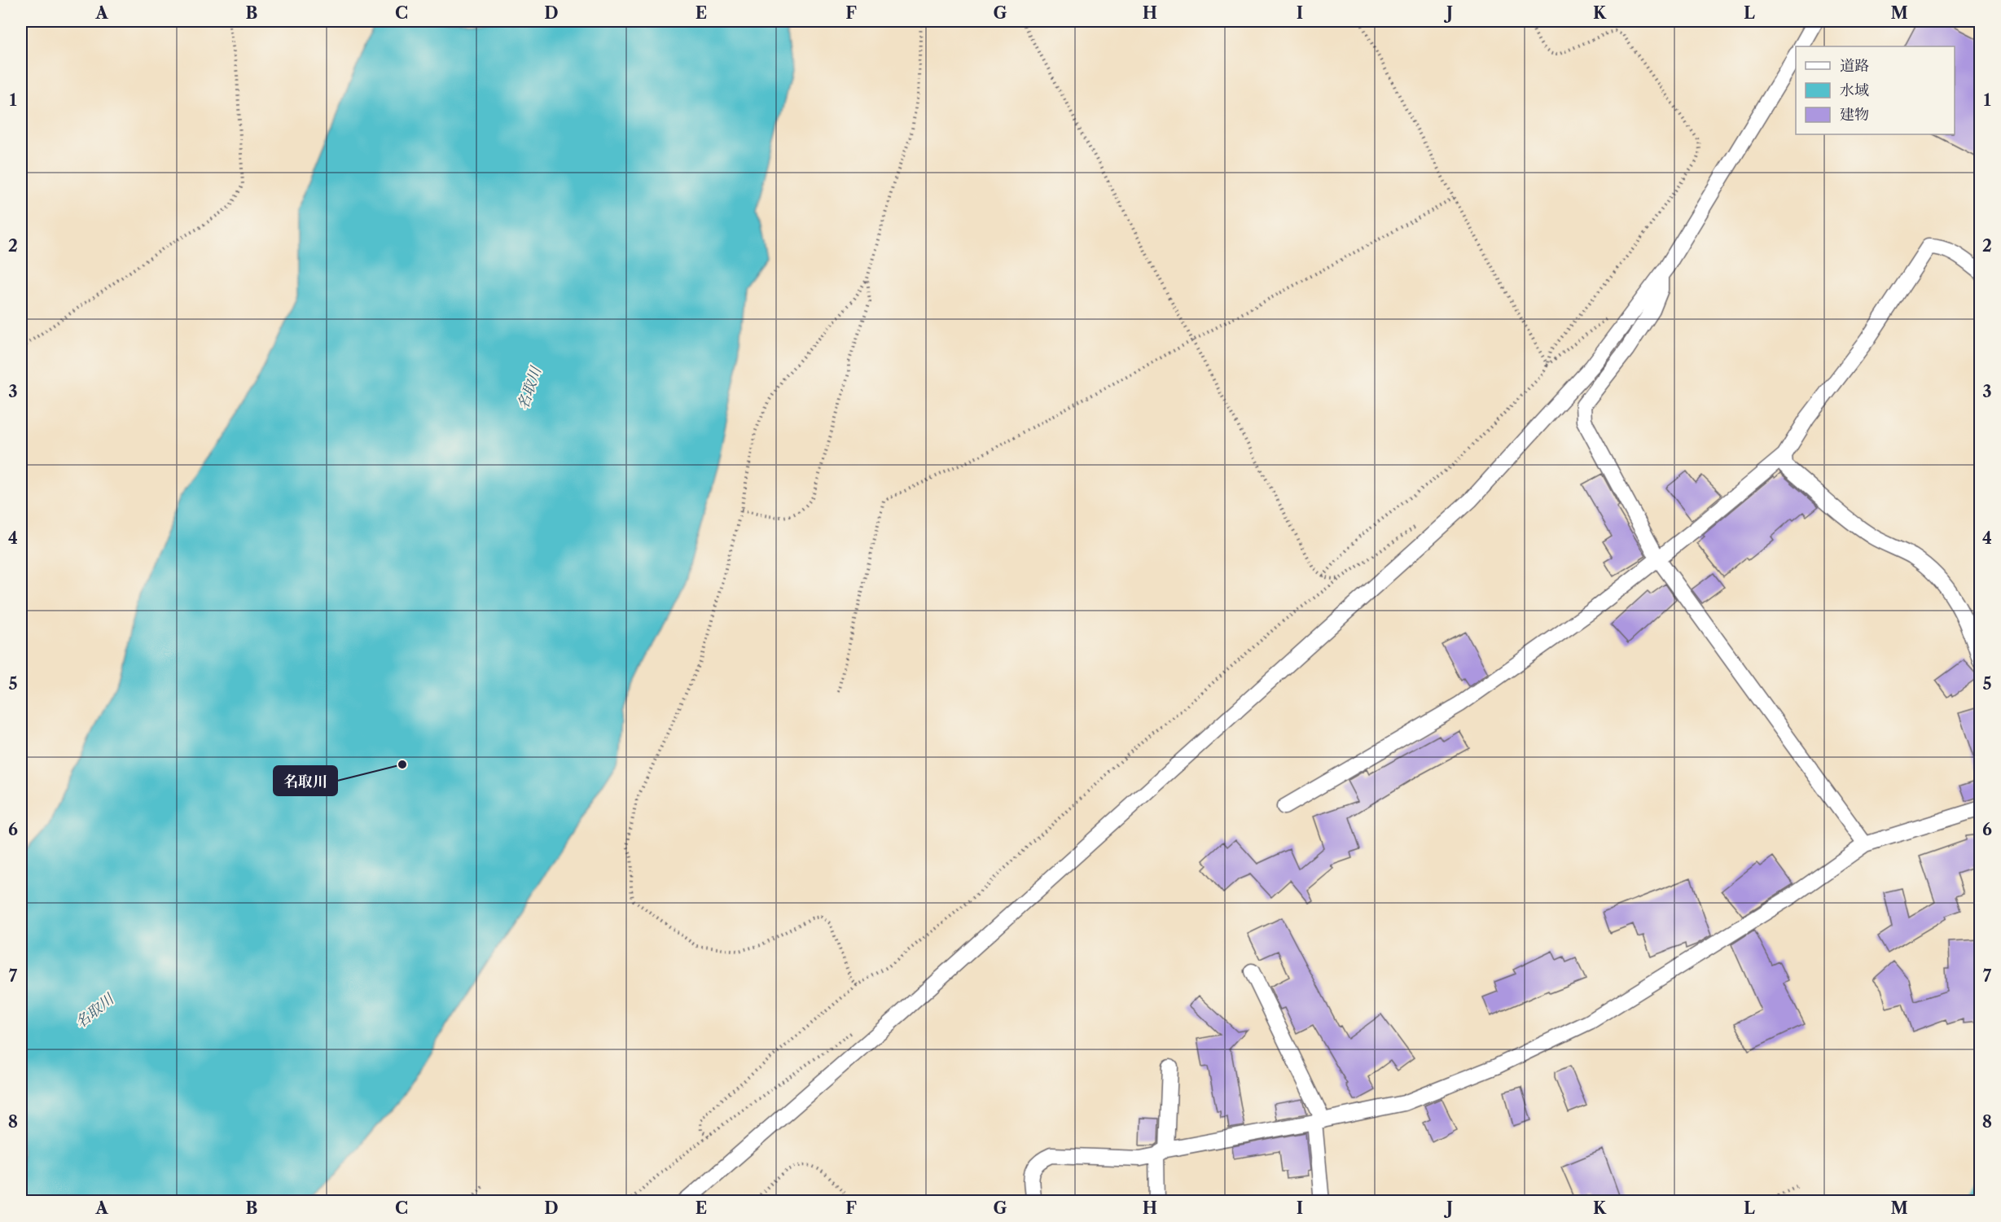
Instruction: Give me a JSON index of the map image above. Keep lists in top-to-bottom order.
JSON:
{
  "water": ["名取川"],
  "places": ["名取川"],
  "legend": ["道路", "水域", "建物"],
  "grid": {
    "columns": [
      "A",
      "B",
      "C",
      "D",
      "E",
      "F",
      "G",
      "H",
      "I",
      "J",
      "K",
      "L",
      "M"
    ],
    "rows": [
      "1",
      "2",
      "3",
      "4",
      "5",
      "6",
      "7",
      "8"
    ]
  }
}
